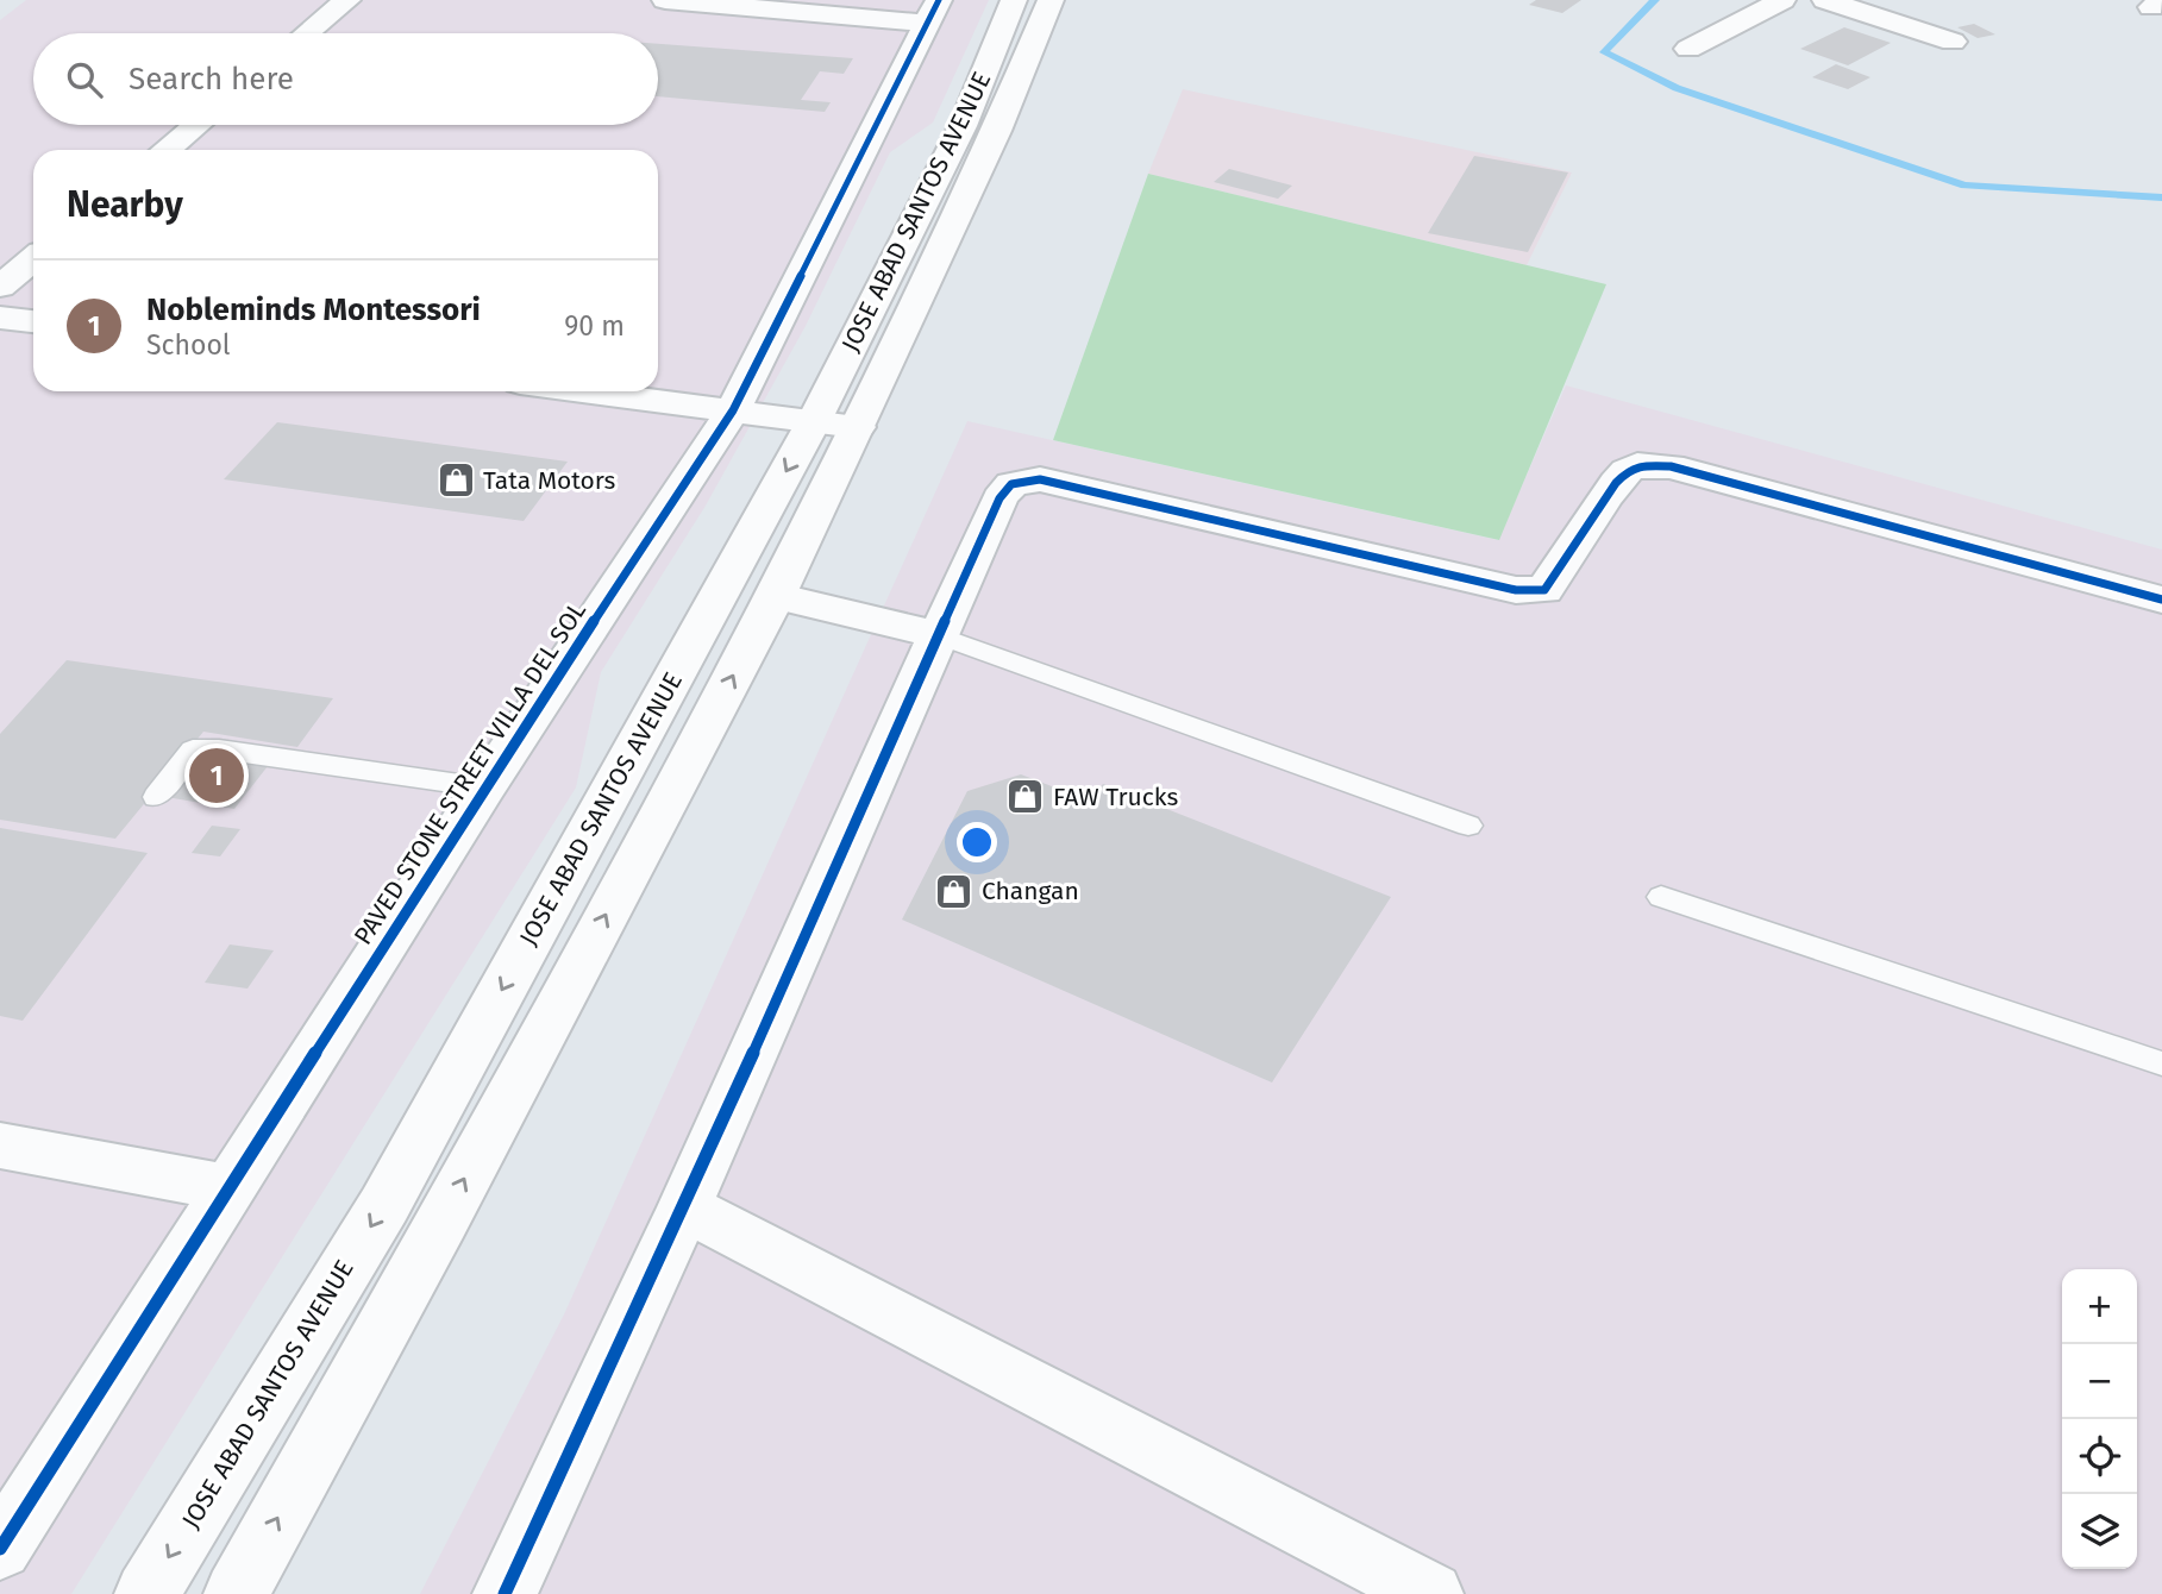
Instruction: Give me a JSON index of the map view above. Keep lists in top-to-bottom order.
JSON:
{
  "streets": {
    "main road": ["JOSE ABAD SANTOS AVENUE", "PAVED STONE STREET VILLA DEL SOL"]
  },
  "places": {
    "shop": ["Tata Motors", "FAW Trucks", "Changan"]
  },
  "page": {
    "search": "Search here",
    "heading": "Nearby",
    "list": [
      {
        "mark": "1",
        "name": "Nobleminds Montessori",
        "note": "School",
        "value": "90 m"
      }
    ],
    "pins": "1",
    "map_buttons": ["+", "−"]
  }
}
